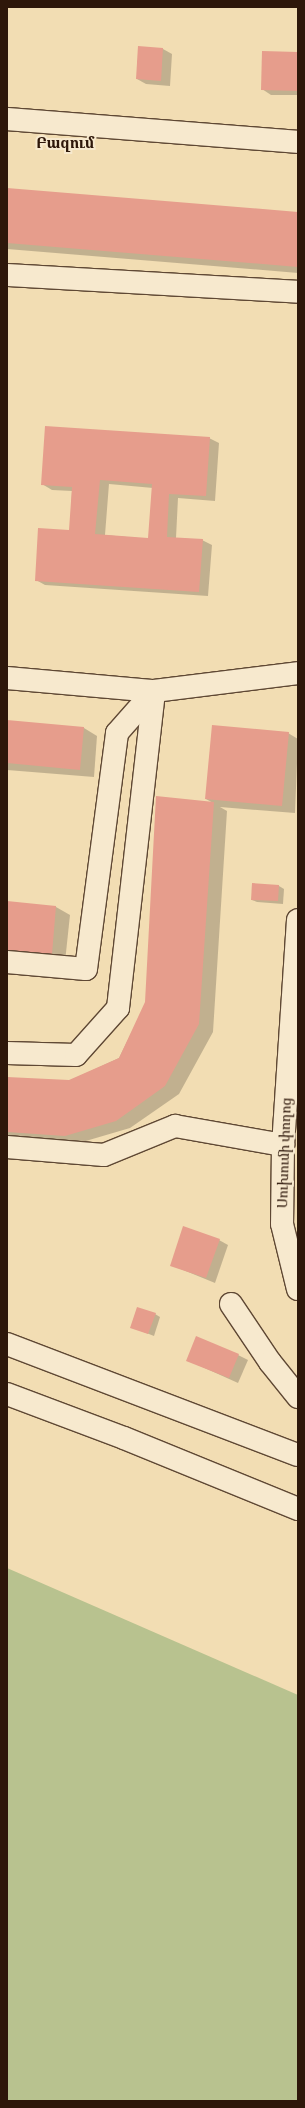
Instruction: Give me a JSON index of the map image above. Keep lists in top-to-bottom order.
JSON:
{
  "streets": {
    "street": ["Սուխումի փողոց"]
  },
  "districts": ["Բազում"]
}
